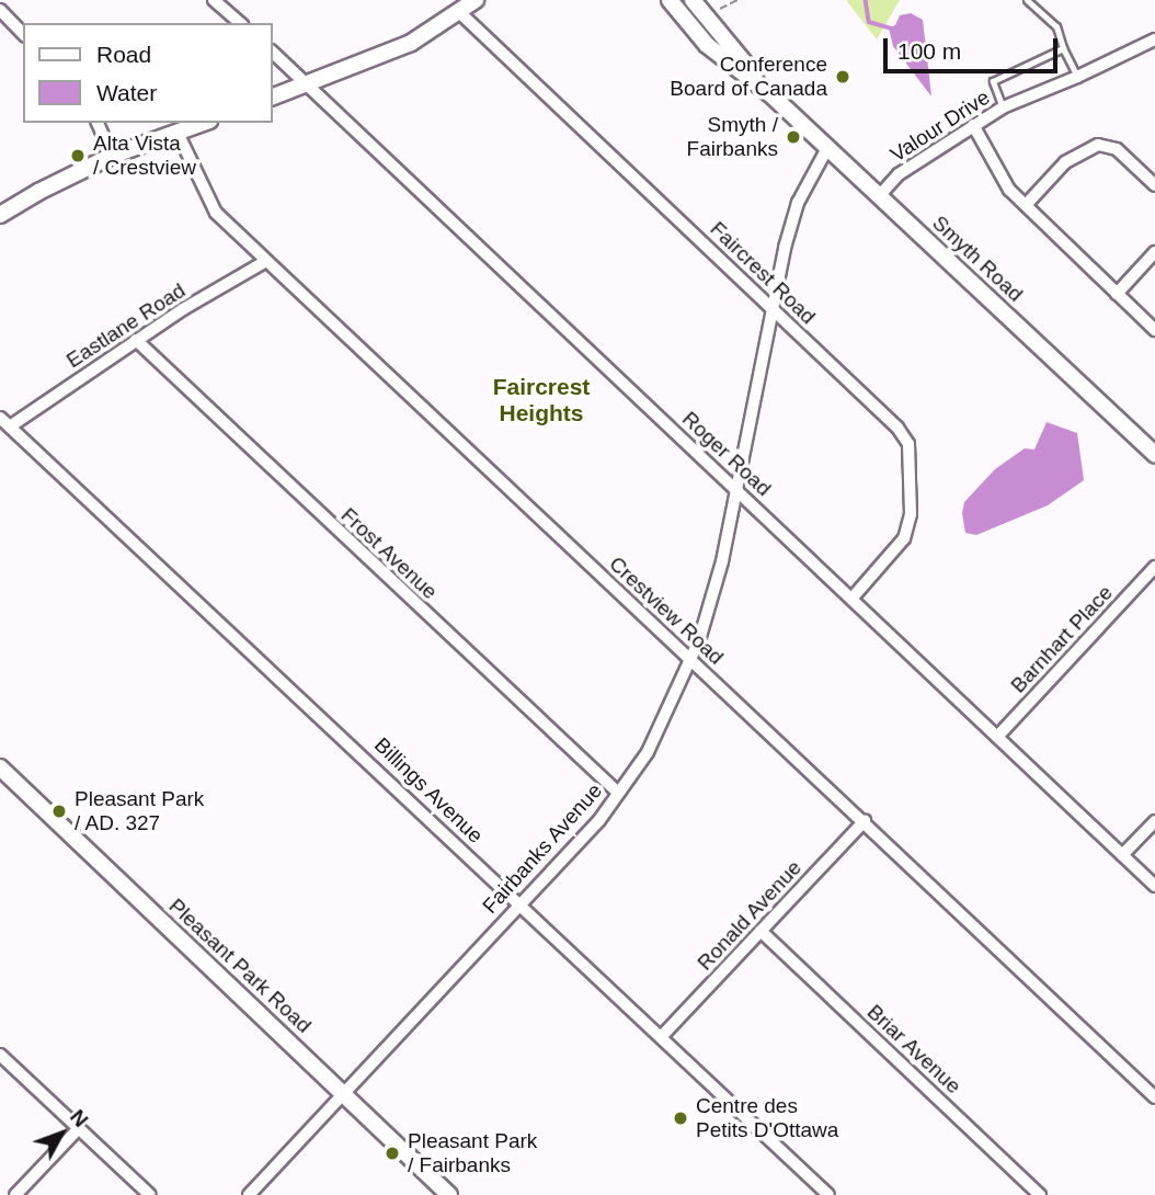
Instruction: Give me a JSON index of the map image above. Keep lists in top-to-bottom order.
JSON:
{
  "streets": {
    "street": [
      "Valour Drive",
      "Smyth Road",
      "Faircrest Road",
      "Eastlane Road",
      "Roger Road",
      "Frost Avenue",
      "Crestview Road",
      "Barnhart Place",
      "Billings Avenue",
      "Fairbanks Avenue",
      "Ronald Avenue",
      "Pleasant Park Road",
      "Briar Avenue"
    ]
  },
  "crossings": [
    ["Valour Drive", "Smyth Road"],
    ["Smyth Road", "Fairbanks Avenue"],
    ["Faircrest Road", "Roger Road"],
    ["Faircrest Road", "Fairbanks Avenue"],
    ["Eastlane Road", "Frost Avenue"],
    ["Eastlane Road", "Crestview Road"],
    ["Eastlane Road", "Billings Avenue"],
    ["Roger Road", "Barnhart Place"],
    ["Roger Road", "Fairbanks Avenue"],
    ["Frost Avenue", "Fairbanks Avenue"],
    ["Crestview Road", "Fairbanks Avenue"],
    ["Crestview Road", "Ronald Avenue"],
    ["Billings Avenue", "Fairbanks Avenue"],
    ["Billings Avenue", "Ronald Avenue"],
    ["Fairbanks Avenue", "Pleasant Park Road"],
    ["Ronald Avenue", "Briar Avenue"]
  ],
  "districts": ["Faircrest Heights"],
  "places": [
    "Conference Board of Canada",
    "Smyth / Fairbanks",
    "Alta Vista / Crestview",
    "Pleasant Park / AD. 327",
    "Centre des Petits D'Ottawa",
    "Pleasant Park / Fairbanks"
  ],
  "legend": ["Road", "Water"],
  "scale_bar": "100 m",
  "north": "top right"
}
